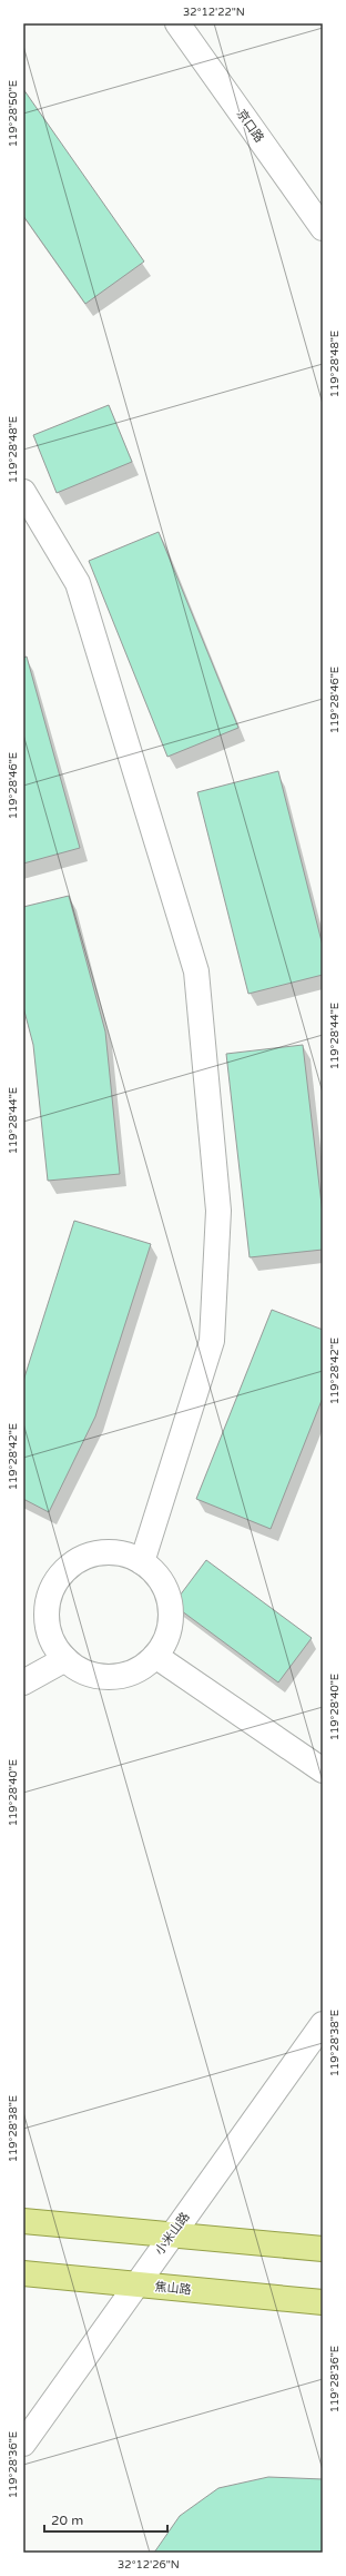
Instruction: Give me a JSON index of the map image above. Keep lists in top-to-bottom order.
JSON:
{
  "streets": {
    "main road": ["焦山路"],
    "street": ["京口路", "小米山路"]
  },
  "crossings": [
    ["小米山路", "焦山路"]
  ],
  "scale_bar": "20 m",
  "coordinates": [
    "32°12'22\"N",
    "119°28'50\"E",
    "119°28'48\"E",
    "119°28'46\"E",
    "119°28'44\"E",
    "119°28'42\"E",
    "119°28'40\"E",
    "119°28'38\"E",
    "119°28'36\"E",
    "32°12'26\"N"
  ]
}
